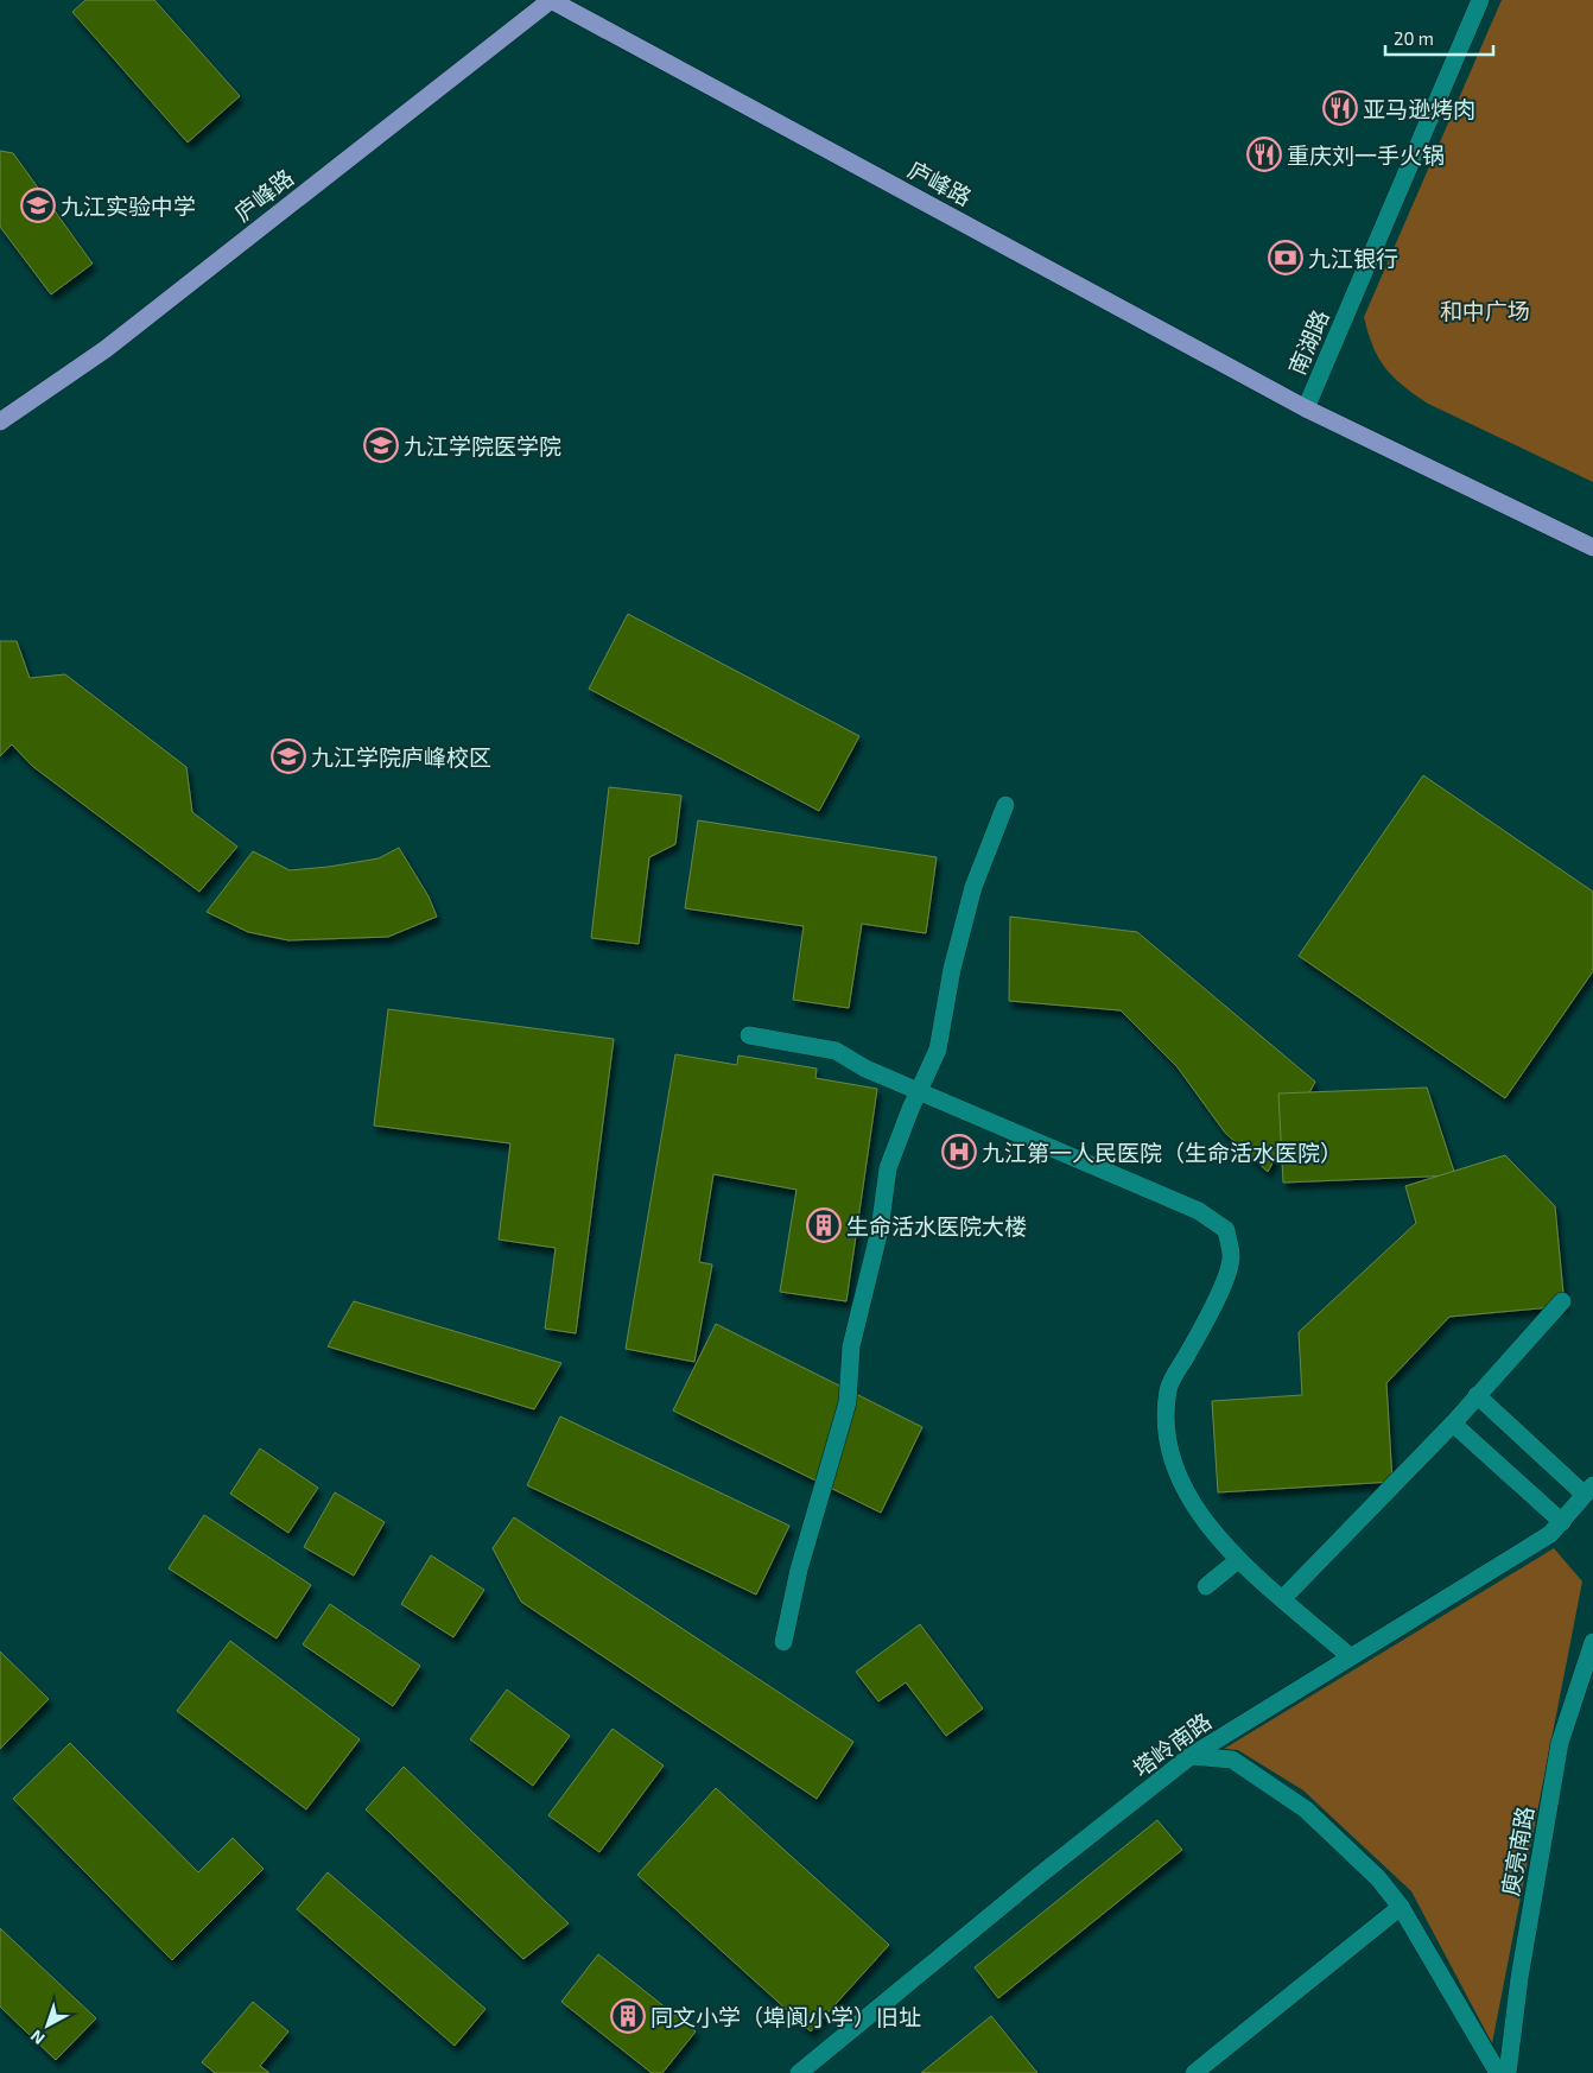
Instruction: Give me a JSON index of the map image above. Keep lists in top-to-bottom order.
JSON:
{
  "streets": {
    "main road": ["庐峰路", "南湖路"],
    "street": ["塔岭南路", "庾亮南路"]
  },
  "crossings": [
    ["庐峰路", "南湖路"]
  ],
  "parks": ["和中广场"],
  "places": {
    "restaurant": ["亚马逊烤肉", "重庆刘一手火锅"],
    "school or university": ["九江实验中学", "九江学院医学院", "九江学院庐峰校区"],
    "bank": ["九江银行"],
    "hospital": ["九江第一人民医院（生命活水医院）"],
    "building": ["生命活水医院大楼", "同文小学（埠阆小学）旧址"]
  },
  "scale_bar": "20 m",
  "north": "bottom left"
}
